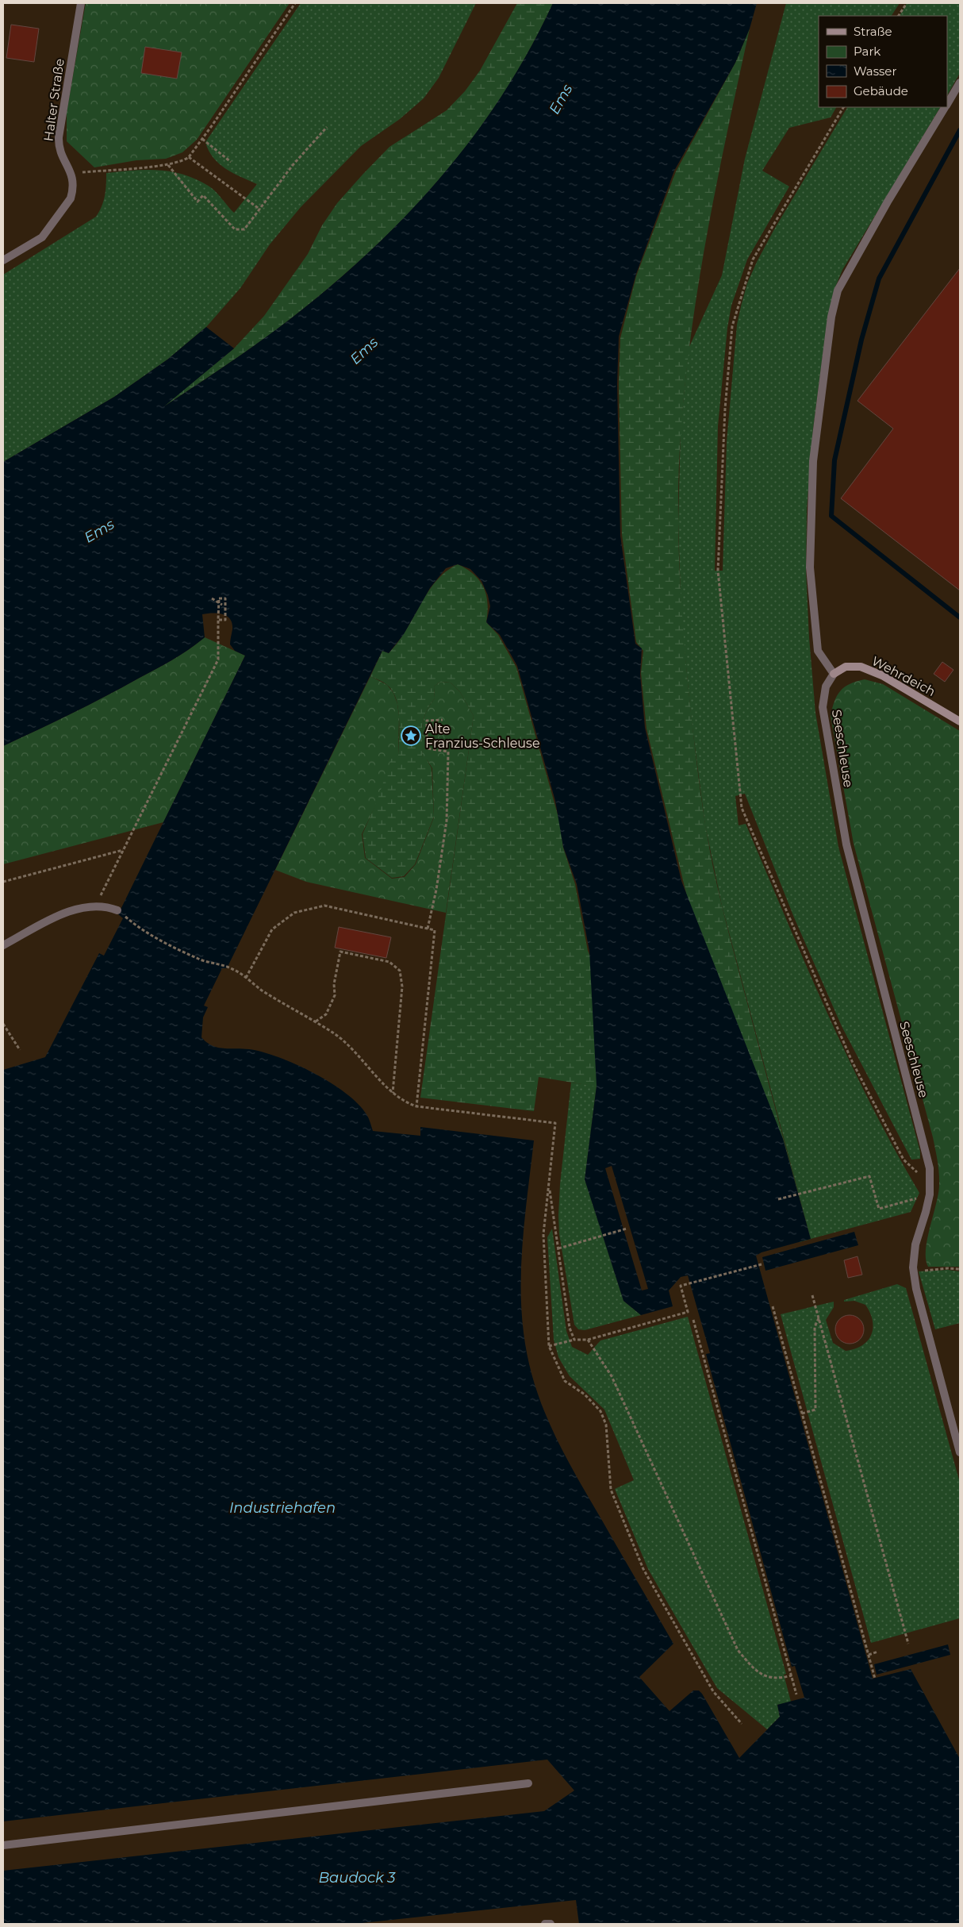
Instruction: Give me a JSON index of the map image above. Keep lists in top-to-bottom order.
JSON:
{
  "streets": {
    "street": ["Halter Straße", "Wehrdeich", "Seeschleuse"]
  },
  "crossings": [
    ["Wehrdeich", "Seeschleuse"]
  ],
  "water": ["Ems", "Industriehafen", "Baudock 3"],
  "places": {
    "place": ["Alte Franzius-Schleuse"]
  },
  "legend": [
    "Straße",
    "Park",
    "Wasser",
    "Gebäude"
  ]
}
